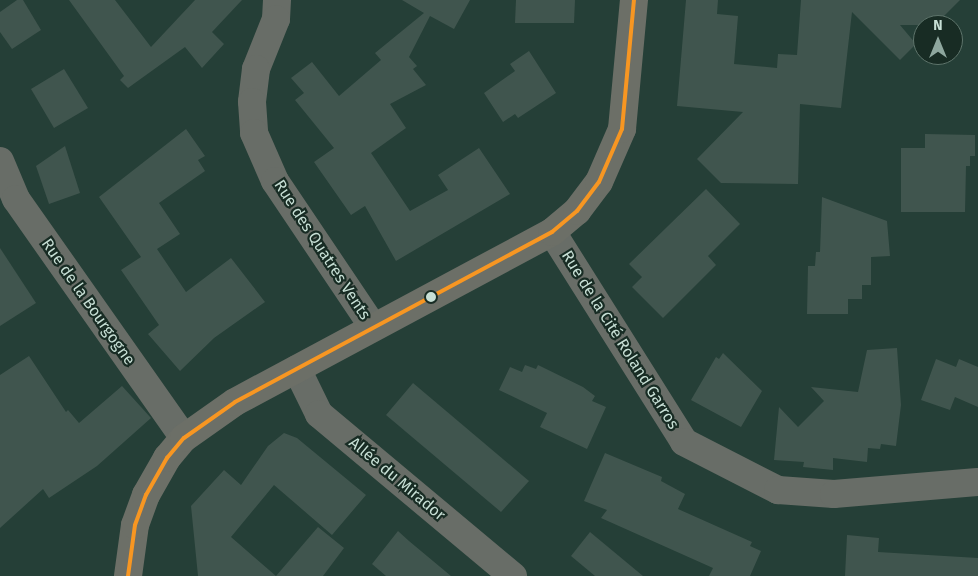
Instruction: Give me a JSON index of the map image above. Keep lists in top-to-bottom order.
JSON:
{
  "streets": {
    "street": [
      "Rue des Quatres Vents",
      "Rue de la Bourgogne",
      "Rue de la Cité Roland Garros",
      "Allée du Mirador"
    ]
  },
  "north": "top"
}
